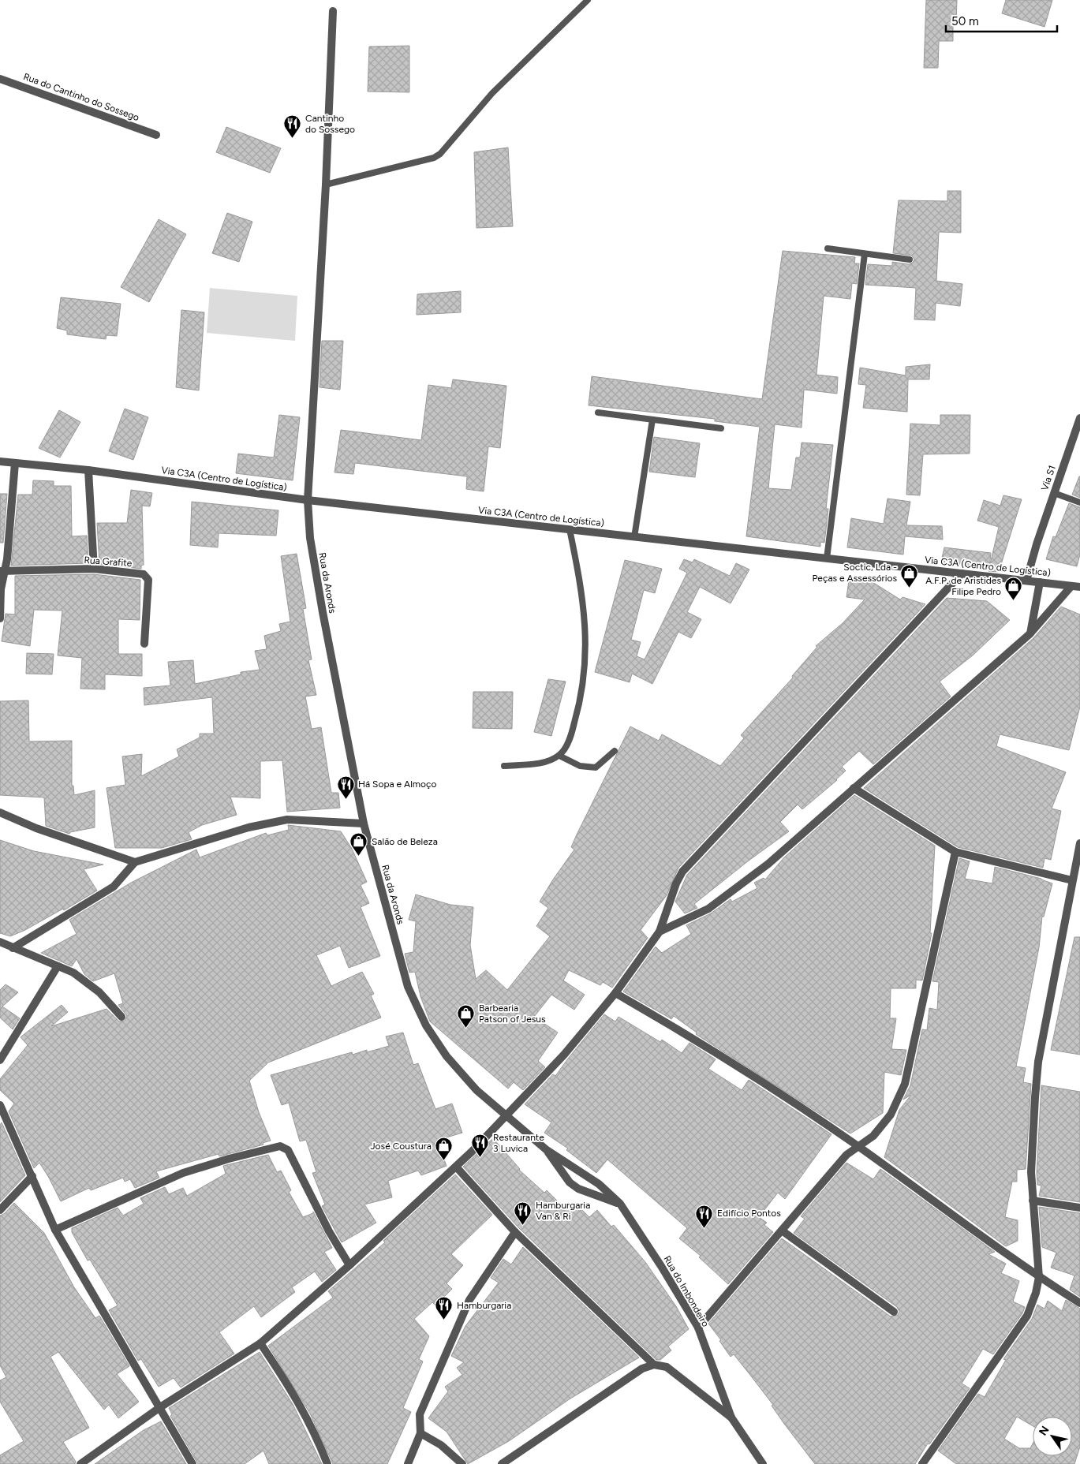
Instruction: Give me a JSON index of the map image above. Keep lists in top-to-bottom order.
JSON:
{
  "streets": {
    "street": [
      "Rua do Cantinho do Sossego",
      "Via S1",
      "Via C3A (Centro de Logística)",
      "Rua Grafite",
      "Rua da Aronds",
      "Rua do Imbondeiro"
    ]
  },
  "crossings": [
    ["Via S1", "Via C3A (Centro de Logística)"],
    ["Via C3A (Centro de Logística)", "Rua da Aronds"],
    ["Rua da Aronds", "Rua do Imbondeiro"]
  ],
  "places": {
    "restaurant": [
      "Cantinho do Sossego",
      "Há Sopa e Almoço",
      "Restaurante 3 Luvica",
      "Hamburgaria Van & Ri",
      "Edifício Pontos",
      "Hamburgaria"
    ],
    "shop": [
      "Soctic, Lda - Peças e Assessórios",
      "A.F.P. de Aristides Filipe Pedro",
      "Salão de Beleza",
      "Barbearia Patson of Jesus",
      "José Coustura"
    ]
  },
  "scale_bar": "50 m",
  "north": "top left"
}
